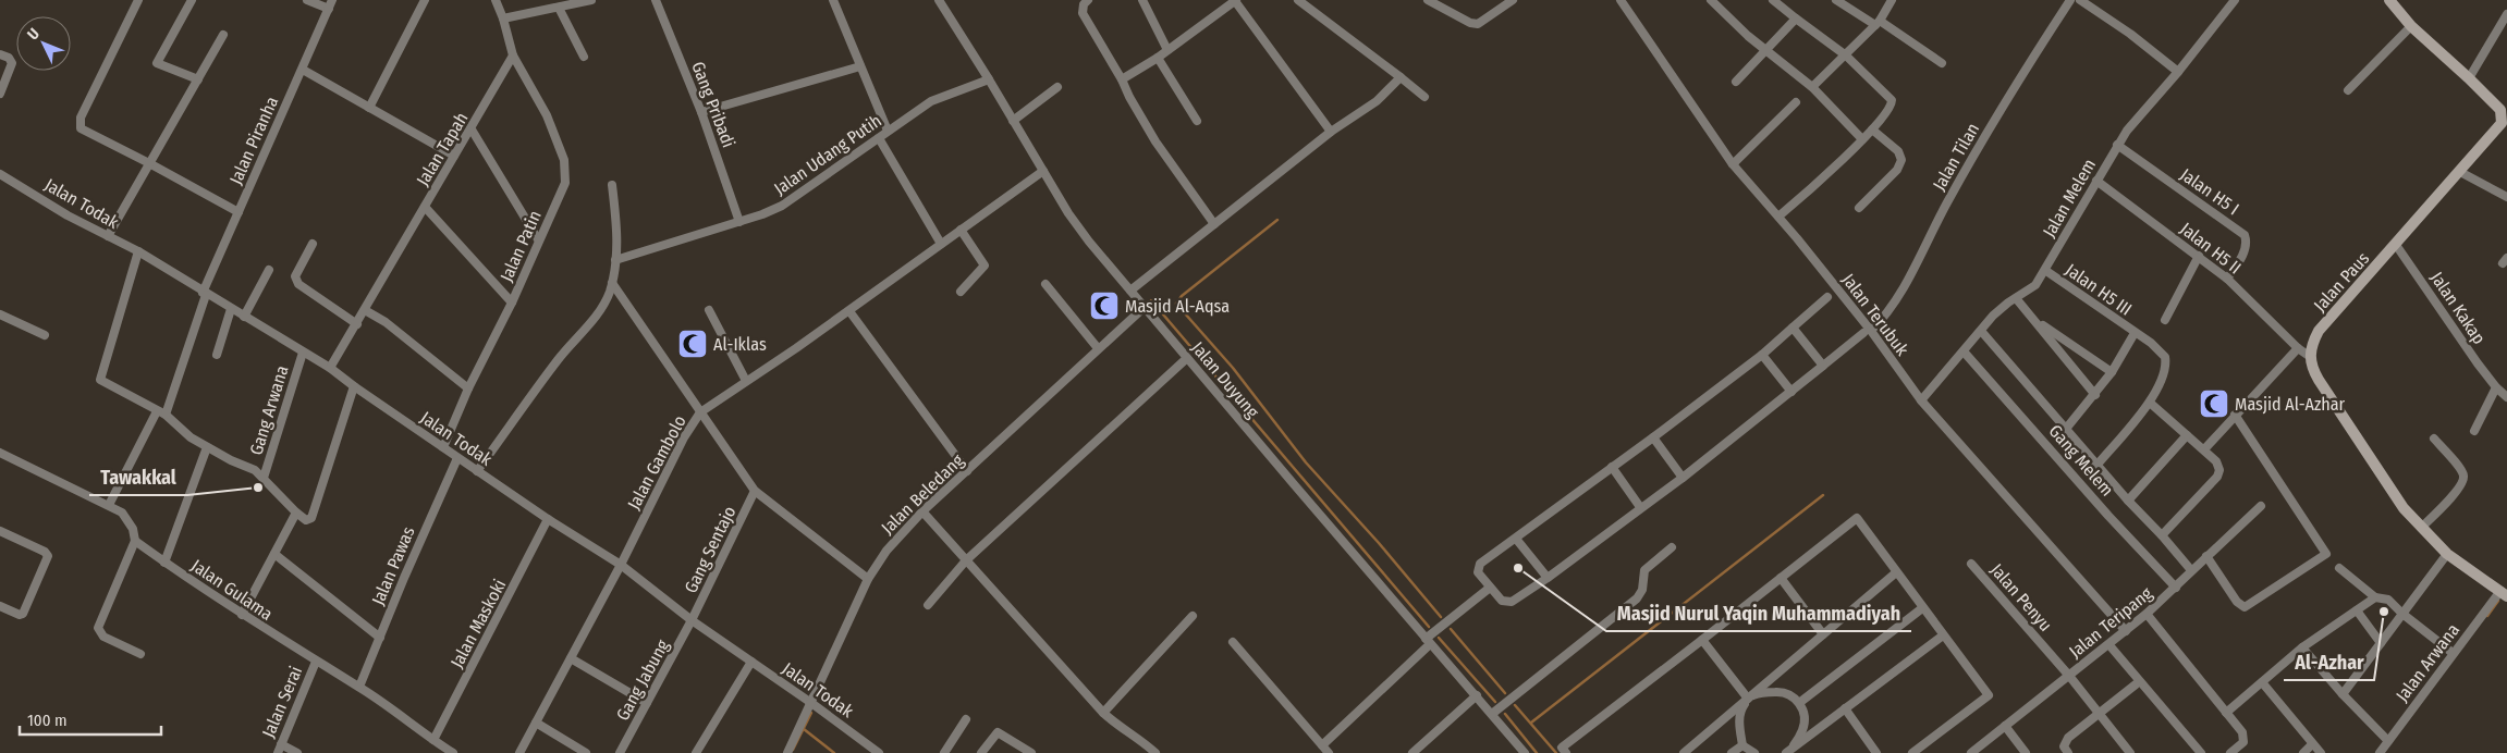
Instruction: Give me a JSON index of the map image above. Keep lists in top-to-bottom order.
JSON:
{
  "streets": {
    "main road": ["Jalan Paus"],
    "street": [
      "Gang Pribadi",
      "Jalan Piranha",
      "Jalan Tapah",
      "Jalan Udang Putih",
      "Jalan Tilan",
      "Jalan H5 I",
      "Jalan Melem",
      "Jalan Todak",
      "Jalan Patin",
      "Jalan H5 II",
      "Jalan H5 III",
      "Jalan Kakap",
      "Jalan Terubuk",
      "Jalan Duyung",
      "Gang Arwana",
      "Gang Melem",
      "Jalan Gambolo",
      "Jalan Beledang",
      "Gang Sentajo",
      "Jalan Pawas",
      "Jalan Gulama",
      "Jalan Penyu",
      "Jalan Teripang",
      "Jalan Maskoki",
      "Jalan Arwana",
      "Gang Jabung",
      "Jalan Serai"
    ]
  },
  "crossings": [
    ["Gang Pribadi", "Jalan Udang Putih"],
    ["Jalan Piranha", "Jalan Todak"],
    ["Jalan Tapah", "Jalan Todak"],
    ["Jalan Tapah", "Jalan Patin"],
    ["Jalan Udang Putih", "Jalan Duyung"],
    ["Jalan Tilan", "Jalan Terubuk"],
    ["Jalan H5 I", "Jalan Melem"],
    ["Jalan H5 I", "Jalan H5 II"],
    ["Jalan Melem", "Jalan H5 II"],
    ["Jalan Melem", "Jalan H5 III"],
    ["Jalan Melem", "Jalan Terubuk"],
    ["Jalan Melem", "Gang Melem"],
    ["Jalan Todak", "Jalan Patin"],
    ["Jalan Todak", "Gang Arwana"],
    ["Jalan Todak", "Jalan Gambolo"],
    ["Jalan Todak", "Jalan Beledang"],
    ["Jalan Todak", "Gang Sentajo"],
    ["Jalan Todak", "Jalan Pawas"],
    ["Jalan Todak", "Jalan Maskoki"],
    ["Jalan Todak", "Gang Jabung"],
    ["Jalan H5 II", "Jalan Paus"],
    ["Jalan Paus", "Jalan Kakap"],
    ["Jalan Terubuk", "Jalan Teripang"],
    ["Jalan Duyung", "Jalan Gambolo"],
    ["Jalan Duyung", "Jalan Beledang"],
    ["Gang Melem", "Jalan Teripang"],
    ["Gang Sentajo", "Gang Jabung"],
    ["Jalan Pawas", "Jalan Gulama"],
    ["Jalan Gulama", "Jalan Maskoki"],
    ["Jalan Gulama", "Jalan Serai"],
    ["Jalan Penyu", "Jalan Teripang"]
  ],
  "places": {
    "mosque": ["Masjid Al-Aqsa", "Al-Iklas", "Masjid Al-Azhar"],
    "other": ["Tawakkal", "Masjid Nurul Yaqin Muhammadiyah", "Al-Azhar"]
  },
  "scale_bar": "100 m",
  "north": "top left"
}
